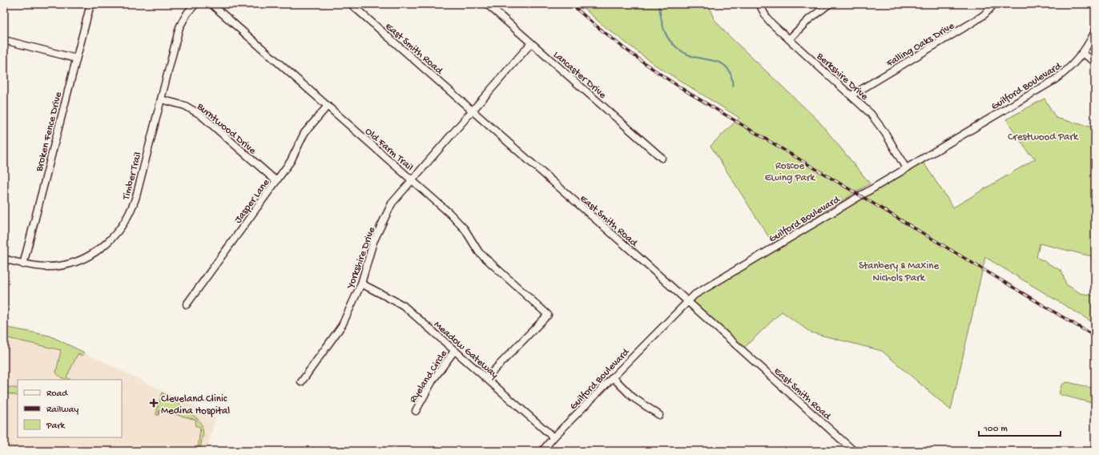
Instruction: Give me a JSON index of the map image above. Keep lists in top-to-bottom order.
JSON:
{
  "streets": {
    "street": [
      "Falling Oaks Drive",
      "East Smith Road",
      "Lancaster Drive",
      "Berkshire Drive",
      "Guilford Boulevard",
      "Burntwood Drive",
      "Broken Fence Drive",
      "Old Farm Trail",
      "Timber Trail",
      "Jasper Lane",
      "Yorkshire Drive",
      "Meadow Gateway",
      "Ryeland Circle"
    ]
  },
  "crossings": [
    ["Falling Oaks Drive", "Berkshire Drive"],
    ["East Smith Road", "Guilford Boulevard"],
    ["East Smith Road", "Yorkshire Drive"],
    ["Lancaster Drive", "Yorkshire Drive"],
    ["Berkshire Drive", "Guilford Boulevard"],
    ["Guilford Boulevard", "Meadow Gateway"],
    ["Burntwood Drive", "Timber Trail"],
    ["Burntwood Drive", "Jasper Lane"],
    ["Broken Fence Drive", "Timber Trail"],
    ["Old Farm Trail", "Jasper Lane"],
    ["Old Farm Trail", "Yorkshire Drive"],
    ["Old Farm Trail", "Meadow Gateway"],
    ["Yorkshire Drive", "Meadow Gateway"],
    ["Meadow Gateway", "Ryeland Circle"]
  ],
  "parks": ["Crestwood Park", "Roscoe Ewing Park", "Stanbery & Maxine Nichols Park"],
  "places": {
    "health": ["Cleveland Clinic Medina Hospital"]
  },
  "legend": ["Road", "Railway", "Park"],
  "scale_bar": "100 m"
}
